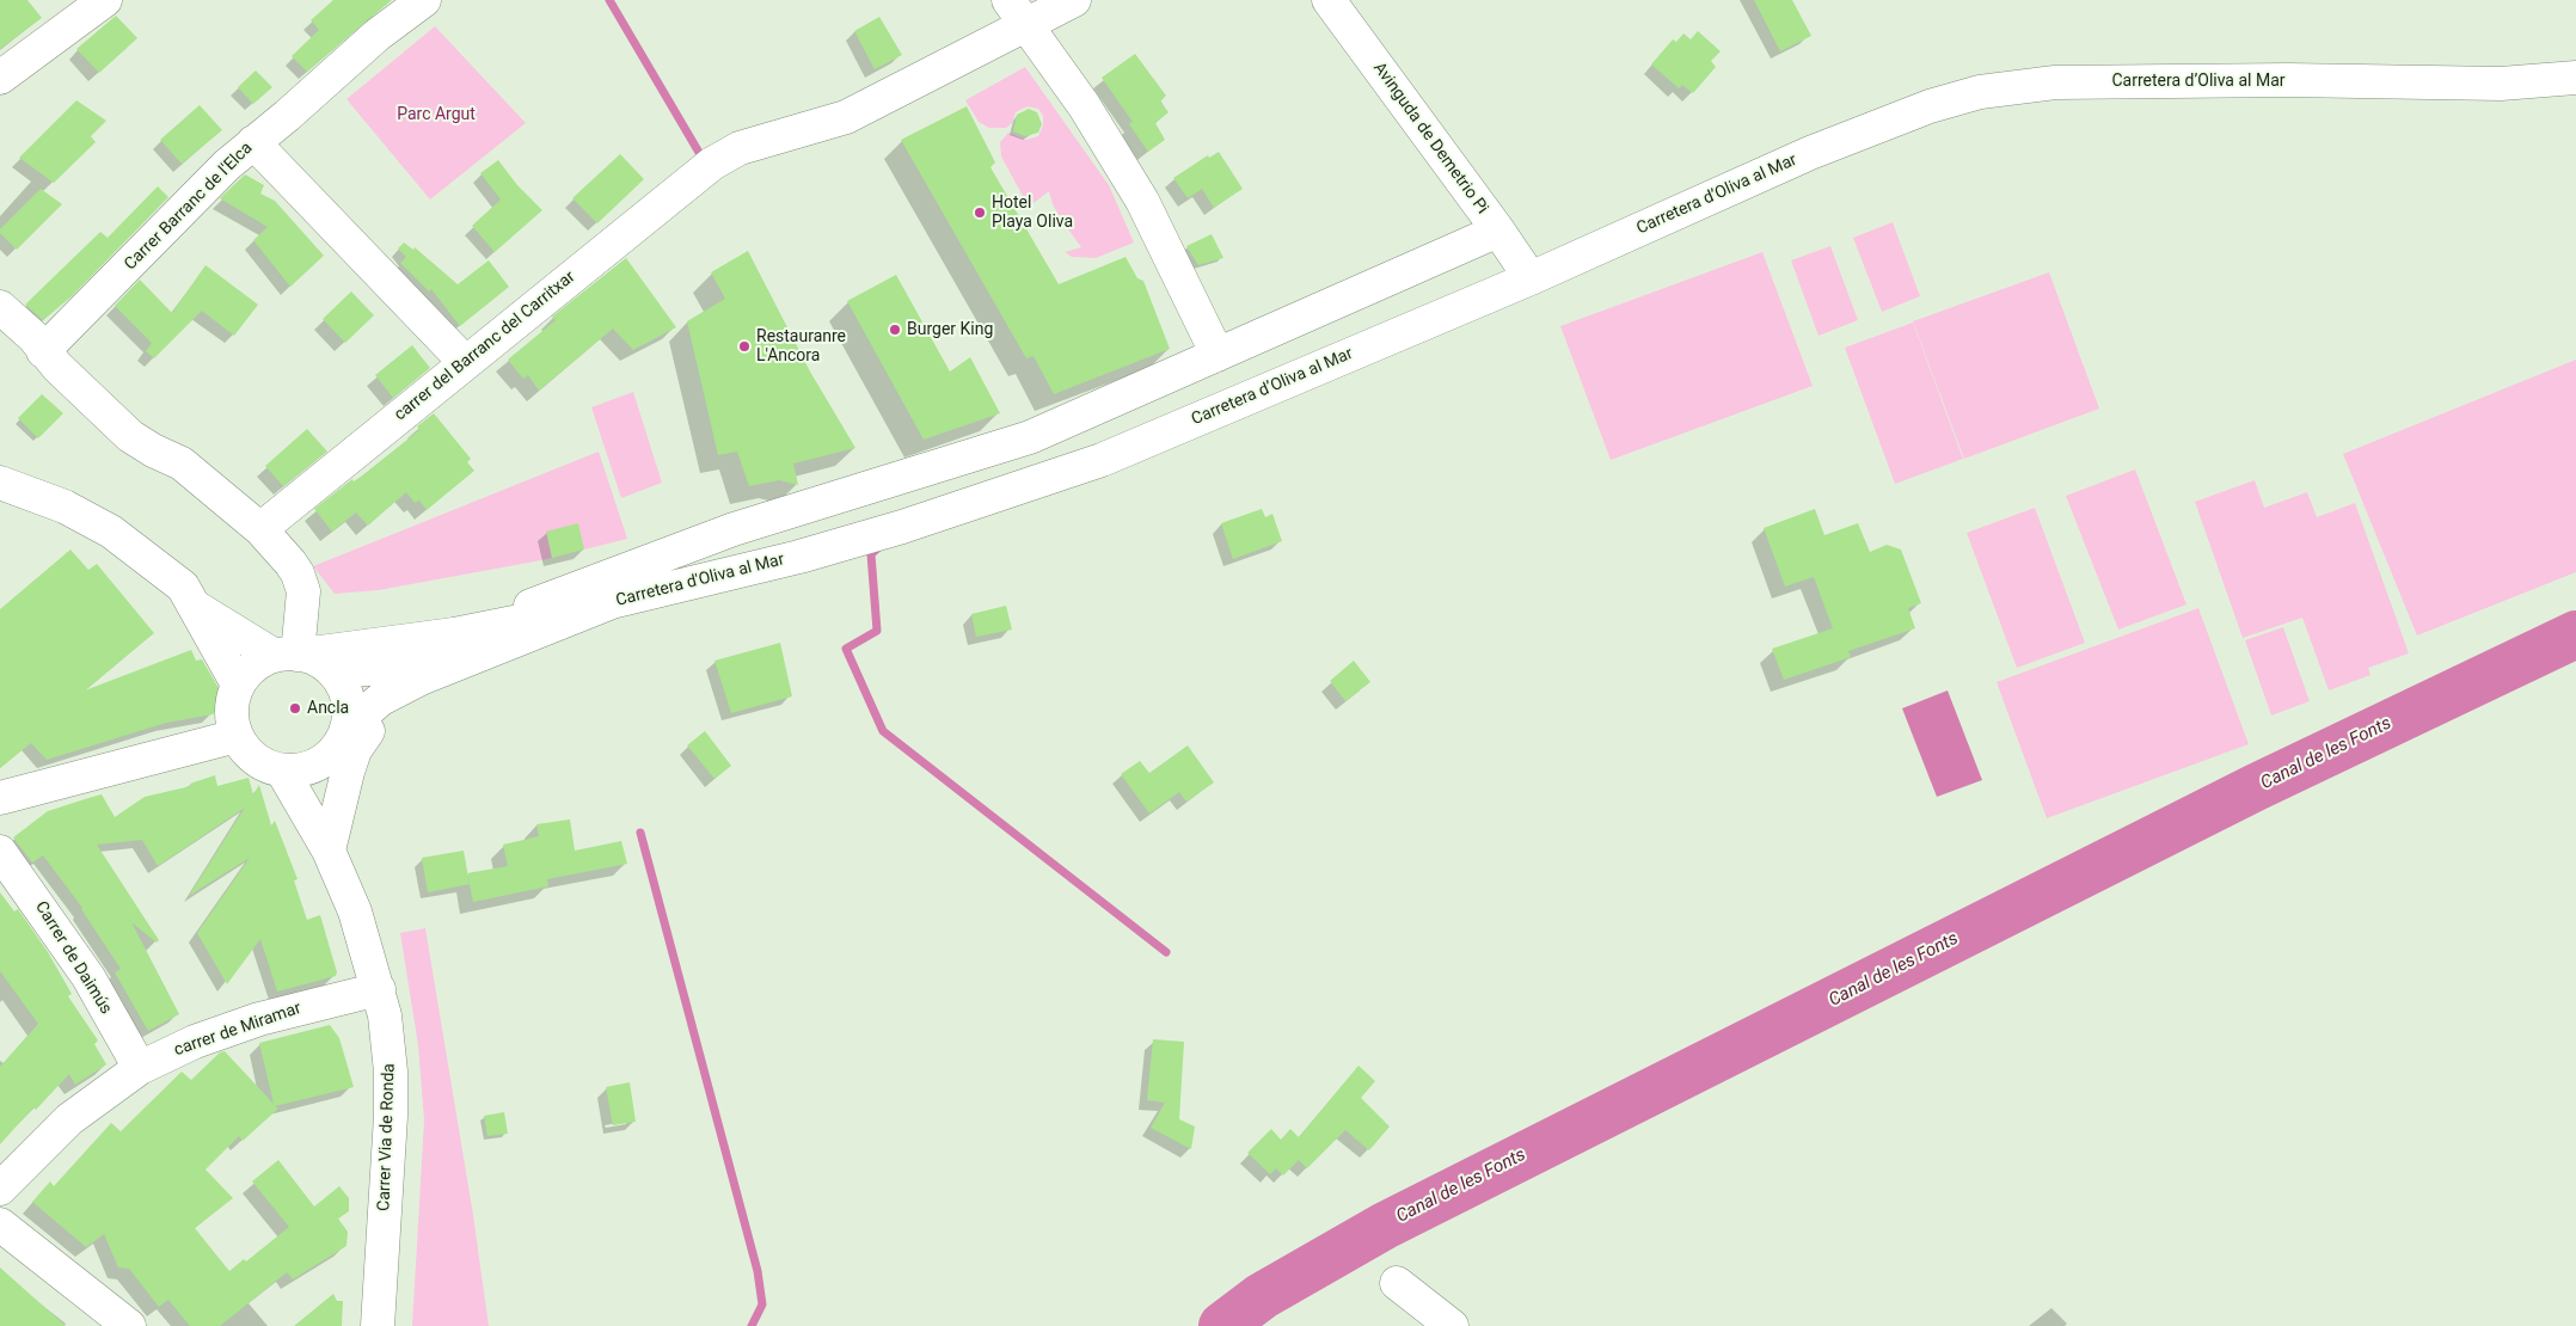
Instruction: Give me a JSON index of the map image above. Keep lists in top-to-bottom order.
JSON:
{
  "streets": {
    "street": [
      "Carretera d’Oliva al Mar",
      "Avinguda de Demetrio Pi",
      "Carrer Barranc de l'Elca",
      "carrer del Barranc del Carritxar",
      "Carretera d'Oliva al Mar",
      "Carrer de Daimús",
      "carrer de Miramar",
      "Carrer Via de Ronda"
    ]
  },
  "crossings": [
    ["Carretera d’Oliva al Mar", "Avinguda de Demetrio Pi"],
    ["Carretera d’Oliva al Mar", "Carretera d'Oliva al Mar"],
    ["Carretera d'Oliva al Mar", "Carrer Via de Ronda"],
    ["Carrer de Daimús", "carrer de Miramar"],
    ["carrer de Miramar", "Carrer Via de Ronda"]
  ],
  "water": ["Canal de les Fonts"],
  "parks": ["Parc Argut"],
  "places": [
    "Hotel Playa Oliva",
    "Burger King",
    "Restauranre L'Ancora",
    "Ancla"
  ]
}
